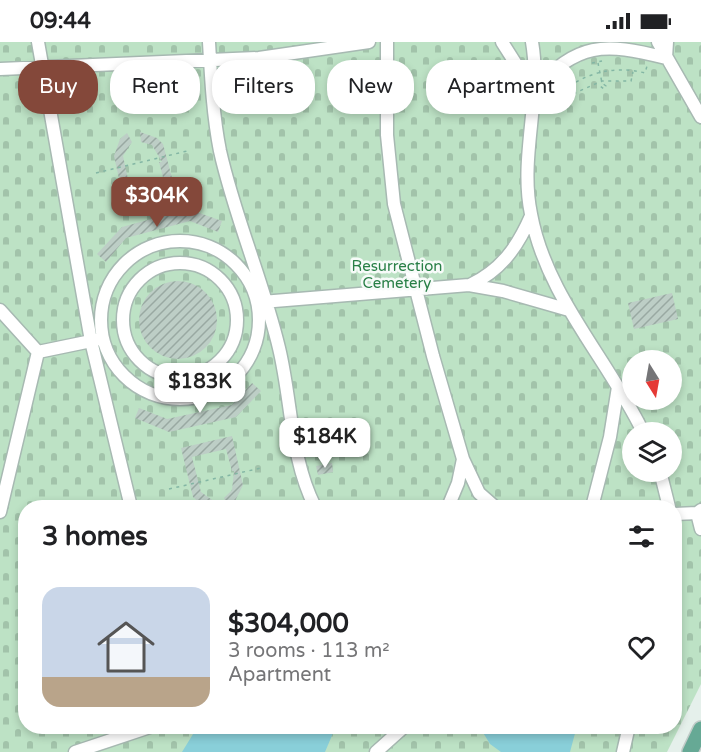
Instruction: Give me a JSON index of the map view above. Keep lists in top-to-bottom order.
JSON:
{
  "parks": ["Resurrection Cemetery"],
  "north": "bottom",
  "page": {
    "status": "09:44",
    "chip": [
      "Buy",
      "Rent",
      "Filters",
      "New",
      "Apartment"
    ],
    "price": ["$304K", "$183K", "$184K"],
    "heading": "3 homes",
    "list": [
      {
        "name": "$304,000",
        "note": "3 rooms · 113 m² · Apartment"
      }
    ]
  }
}
